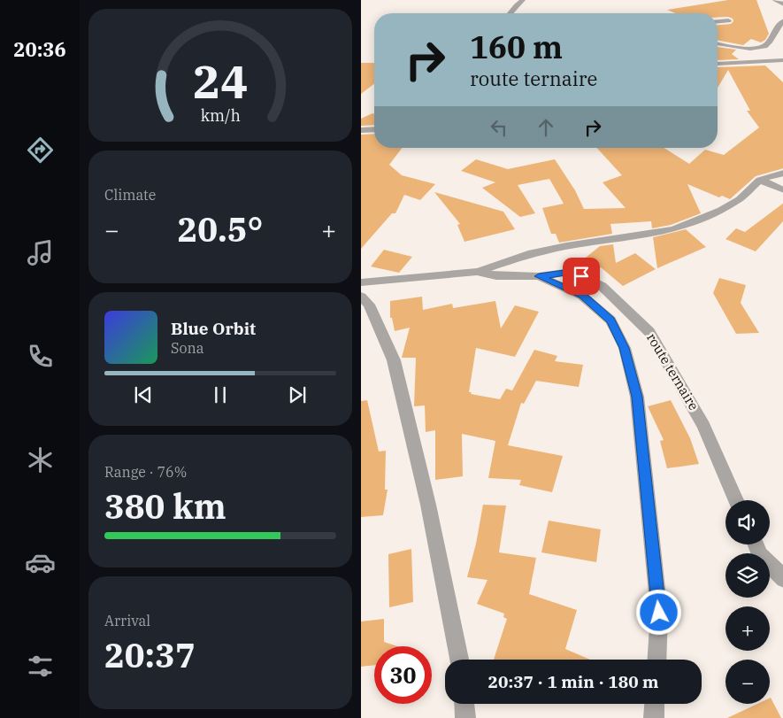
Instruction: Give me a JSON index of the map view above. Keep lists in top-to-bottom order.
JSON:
{
  "streets": {
    "street": ["route ternaire"]
  },
  "page": {
    "tabs": "20:36",
    "turn": ["160 m", "route ternaire"],
    "tile": [
      "Climate",
      ["Range · 76%", "380 km"],
      ["Arrival", "20:37"]
    ],
    "heat": ["−", "20.5°", "+"],
    "song": ["Blue Orbit", "Sona"],
    "map_buttons": ["+", "−"],
    "limit": "30",
    "trip": "20:37 · 1 min · 180 m",
    "gauge": ["24", "km/h"]
  }
}
